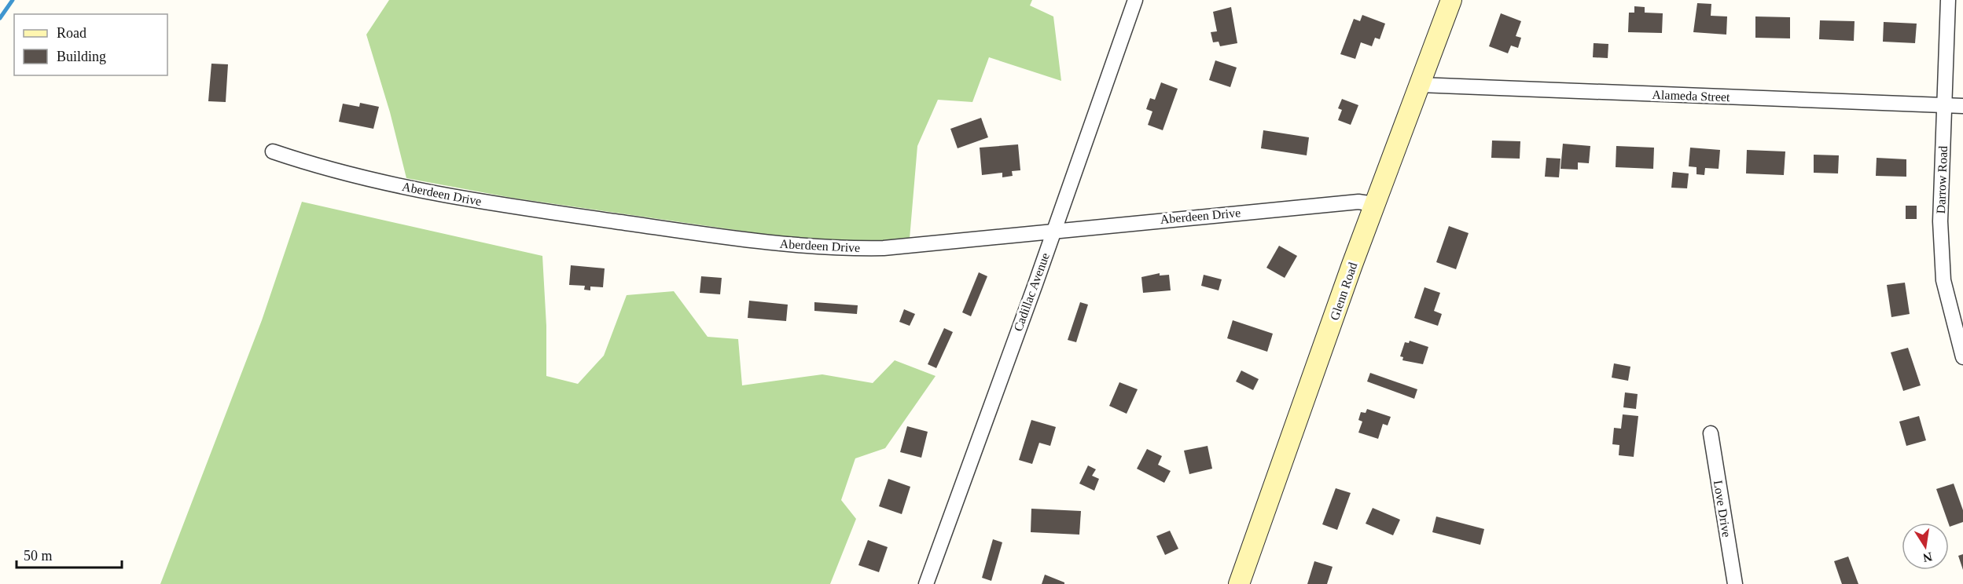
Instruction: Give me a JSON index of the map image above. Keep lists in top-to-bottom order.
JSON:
{
  "streets": {
    "street": [
      "Alameda Street",
      "Darrow Road",
      "Aberdeen Drive",
      "Glenn Road",
      "Cadillac Avenue",
      "Love Drive"
    ]
  },
  "crossings": [
    ["Alameda Street", "Darrow Road"],
    ["Alameda Street", "Glenn Road"],
    ["Aberdeen Drive", "Glenn Road"],
    ["Aberdeen Drive", "Cadillac Avenue"]
  ],
  "legend": ["Road", "Building"],
  "scale_bar": "50 m",
  "north": "bottom"
}
